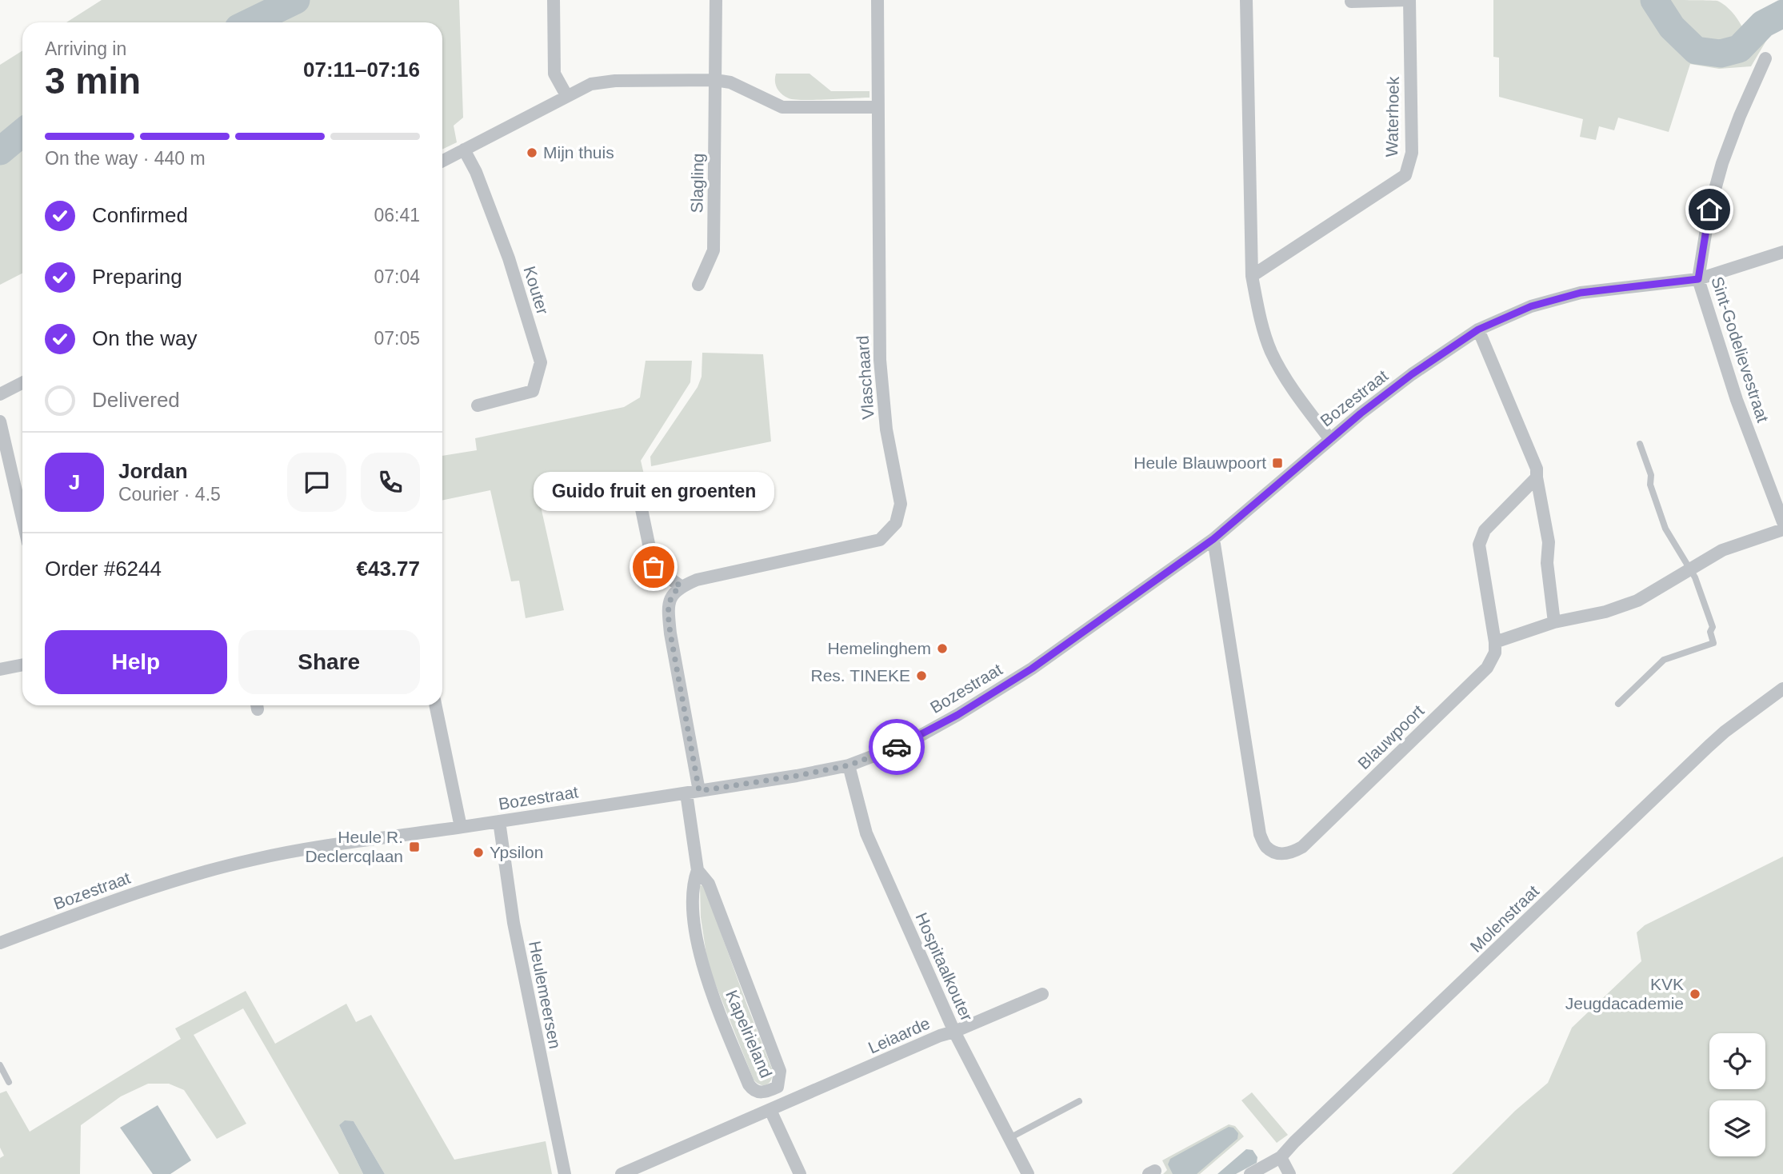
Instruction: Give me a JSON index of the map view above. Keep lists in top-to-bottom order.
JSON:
{
  "streets": {
    "street": [
      "Waterhoek",
      "Slagling",
      "Kouter",
      "Sint-Godelievestraat",
      "Vlaschaard",
      "Bozestraat",
      "Blauwpoort",
      "Molenstraat",
      "Hospitaalkouter",
      "Heulemeersen",
      "Kapelrieland",
      "Leiaarde"
    ]
  },
  "crossings": [
    ["Sint-Godelievestraat", "Bozestraat"],
    ["Bozestraat", "Blauwpoort"],
    ["Bozestraat", "Hospitaalkouter"],
    ["Bozestraat", "Heulemeersen"],
    ["Bozestraat", "Kapelrieland"],
    ["Hospitaalkouter", "Leiaarde"]
  ],
  "places": {
    "other": [
      "Mijn thuis",
      "Guido fruit en groenten",
      "Hemelinghem",
      "Res. TINEKE",
      "Ypsilon",
      "KVK Jeugdacademie"
    ],
    "transit": ["Heule Blauwpoort", "Heule R. Declercqlaan"]
  },
  "page": {
    "heading": ["3 min", "Arriving in", "07:11–07:16"],
    "panel": [
      "Jordan",
      "Courier · 4.5",
      "Order #6244",
      "€43.77"
    ],
    "bar": "On the way · 440 m",
    "list": [
      ["Confirmed", "06:41"],
      ["Preparing", "07:04"],
      ["On the way", "07:05"],
      "Delivered"
    ],
    "round": "J",
    "bubble": "Guido fruit en groenten",
    "buttons": ["Help", "Share"]
  }
}
